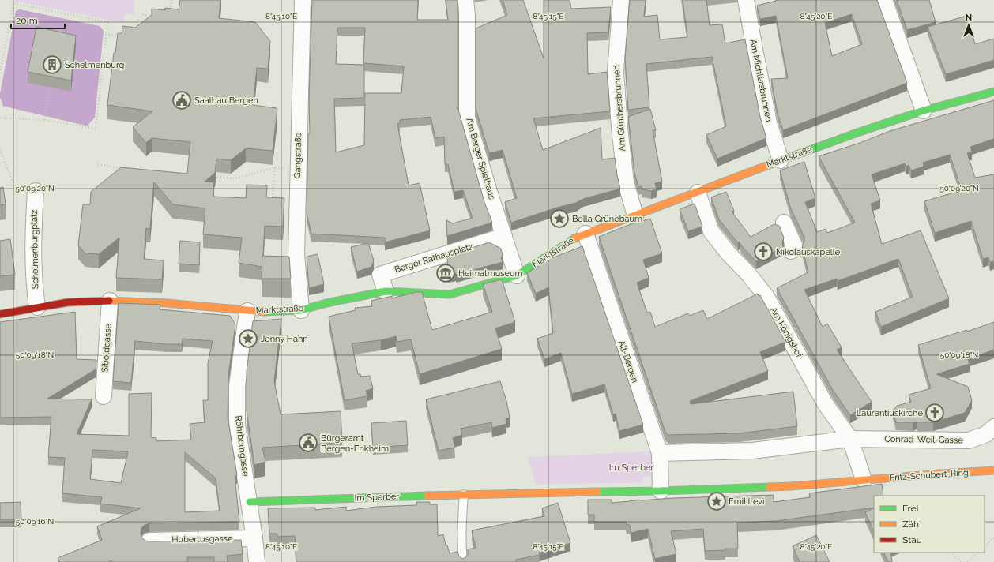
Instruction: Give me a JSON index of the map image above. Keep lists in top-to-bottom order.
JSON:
{
  "streets": {
    "street": [
      "Am Michlersbrunnen",
      "Am Günthersbrunnen",
      "Gangstraße",
      "Marktstraße",
      "Am Berger Spielhaus",
      "Schelmenburgplatz",
      "Berger Rathausplatz",
      "Am Königshof",
      "Siboldgasse",
      "Alt-Bergen",
      "Conrad-Weil-Gasse",
      "Röhrborngasse",
      "Fritz-Schubert-Ring",
      "Im Sperber",
      "Hubertusgasse"
    ]
  },
  "crossings": [
    ["Am Michlersbrunnen", "Marktstraße"],
    ["Am Günthersbrunnen", "Marktstraße"],
    ["Gangstraße", "Marktstraße"],
    ["Marktstraße", "Am Berger Spielhaus"],
    ["Marktstraße", "Schelmenburgplatz"],
    ["Marktstraße", "Berger Rathausplatz"],
    ["Marktstraße", "Am Königshof"],
    ["Marktstraße", "Siboldgasse"],
    ["Marktstraße", "Alt-Bergen"],
    ["Marktstraße", "Röhrborngasse"],
    ["Am Berger Spielhaus", "Berger Rathausplatz"],
    ["Am Königshof", "Conrad-Weil-Gasse"],
    ["Am Königshof", "Fritz-Schubert-Ring"],
    ["Am Königshof", "Im Sperber"],
    ["Alt-Bergen", "Im Sperber"],
    ["Röhrborngasse", "Im Sperber"],
    ["Röhrborngasse", "Hubertusgasse"],
    ["Fritz-Schubert-Ring", "Im Sperber"]
  ],
  "parks": ["Im Sperber"],
  "places": {
    "building": ["Schelmenburg"],
    "public building": ["Saalbau Bergen", "Bürgeramt Bergen-Enkheim"],
    "place": ["Bella Grünebaum", "Jenny Hahn", "Emil Levi"],
    "church": ["Nikolauskapelle", "Laurentiuskirche"],
    "museum": ["Heimatmuseum"]
  },
  "legend": ["Frei", "Zäh", "Stau"],
  "scale_bar": "20 m",
  "north": "top",
  "coordinates": [
    "8°45'10\"E",
    "8°45'15\"E",
    "8°45'20\"E",
    "50°09'20\"N",
    "50°09'18\"N",
    "50°09'16\"N"
  ]
}
